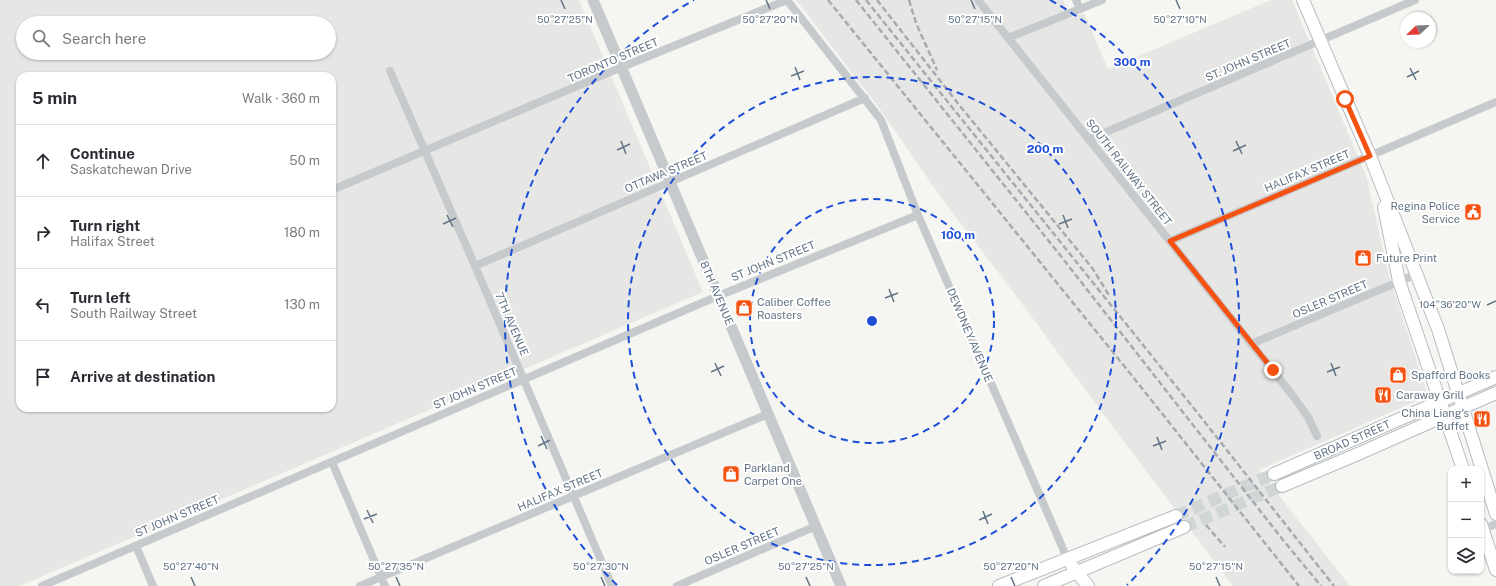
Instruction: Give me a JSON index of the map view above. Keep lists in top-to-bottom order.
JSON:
{
  "streets": {
    "main road": ["DEWDNEY AVENUE", "BROAD STREET"],
    "street": [
      "TORONTO STREET",
      "ST. JOHN STREET",
      "HALIFAX STREET",
      "OTTAWA STREET",
      "SOUTH RAILWAY STREET",
      "ST JOHN STREET",
      "8TH AVENUE",
      "OSLER STREET",
      "7TH AVENUE"
    ]
  },
  "crossings": [
    ["TORONTO STREET", "OTTAWA STREET"],
    ["TORONTO STREET", "8TH AVENUE"],
    ["TORONTO STREET", "7TH AVENUE"],
    ["TORONTO STREET", "DEWDNEY AVENUE"],
    ["ST. JOHN STREET", "SOUTH RAILWAY STREET"],
    ["HALIFAX STREET", "SOUTH RAILWAY STREET"],
    ["HALIFAX STREET", "8TH AVENUE"],
    ["HALIFAX STREET", "7TH AVENUE"],
    ["OTTAWA STREET", "8TH AVENUE"],
    ["OTTAWA STREET", "7TH AVENUE"],
    ["OTTAWA STREET", "DEWDNEY AVENUE"],
    ["SOUTH RAILWAY STREET", "OSLER STREET"],
    ["ST JOHN STREET", "8TH AVENUE"],
    ["ST JOHN STREET", "7TH AVENUE"],
    ["ST JOHN STREET", "DEWDNEY AVENUE"],
    ["8TH AVENUE", "OSLER STREET"]
  ],
  "places": {
    "public building": ["Regina Police Service"],
    "shop": [
      "Future Print",
      "Caliber Coffee Roasters",
      "Spafford Books",
      "Parkland Carpet One"
    ],
    "restaurant": ["Caraway Grill", "China Liang's Buffet"]
  },
  "north": "bottom left",
  "page": {
    "search": "Search here",
    "heading": ["5 min", "Walk · 360 m"],
    "list": [
      ["Continue", "Saskatchewan Drive", "50 m"],
      ["Turn right", "Halifax Street", "180 m"],
      ["Turn left", "South Railway Street", "130 m"],
      "Arrive at destination"
    ],
    "map_buttons": ["+", "−"]
  },
  "coordinates": [
    "50°27'25\"N",
    "50°27'20\"N",
    "50°27'15\"N",
    "50°27'10\"N",
    "104°36'20\"W",
    "50°27'40\"N",
    "50°27'35\"N",
    "50°27'30\"N"
  ],
  "rings": ["300 m", "200 m", "100 m"]
}
